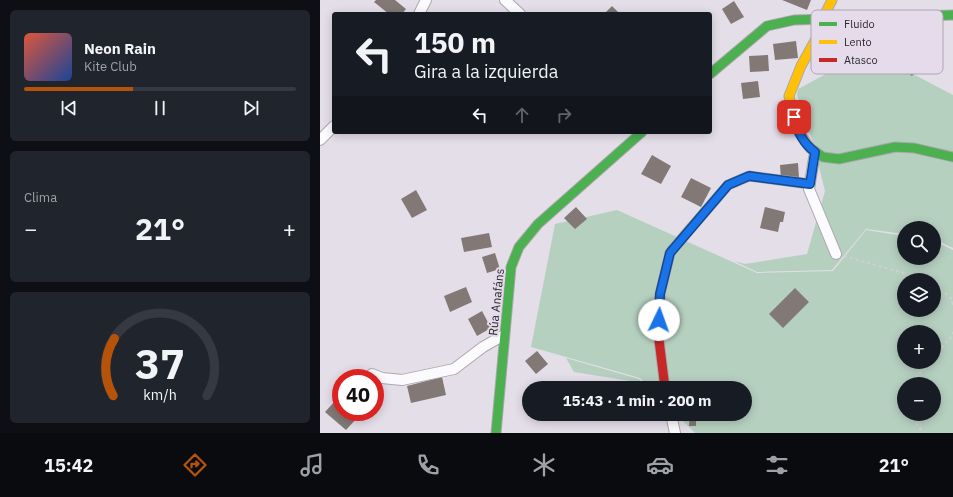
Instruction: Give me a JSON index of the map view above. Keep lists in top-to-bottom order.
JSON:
{
  "streets": {
    "street": ["Rúa Anafáns"]
  },
  "legend": ["Fluido", "Lento", "Atasco"],
  "page": {
    "turn": ["150 m", "Gira a la izquierda"],
    "song": ["Neon Rain", "Kite Club"],
    "tile": "Clima",
    "heat": ["−", "21°", "+"],
    "map_buttons": ["+", "−"],
    "limit": "40",
    "trip": "15:43 · 1 min · 200 m",
    "tabs": ["15:42", "21°"],
    "gauge": ["37", "km/h"]
  }
}
